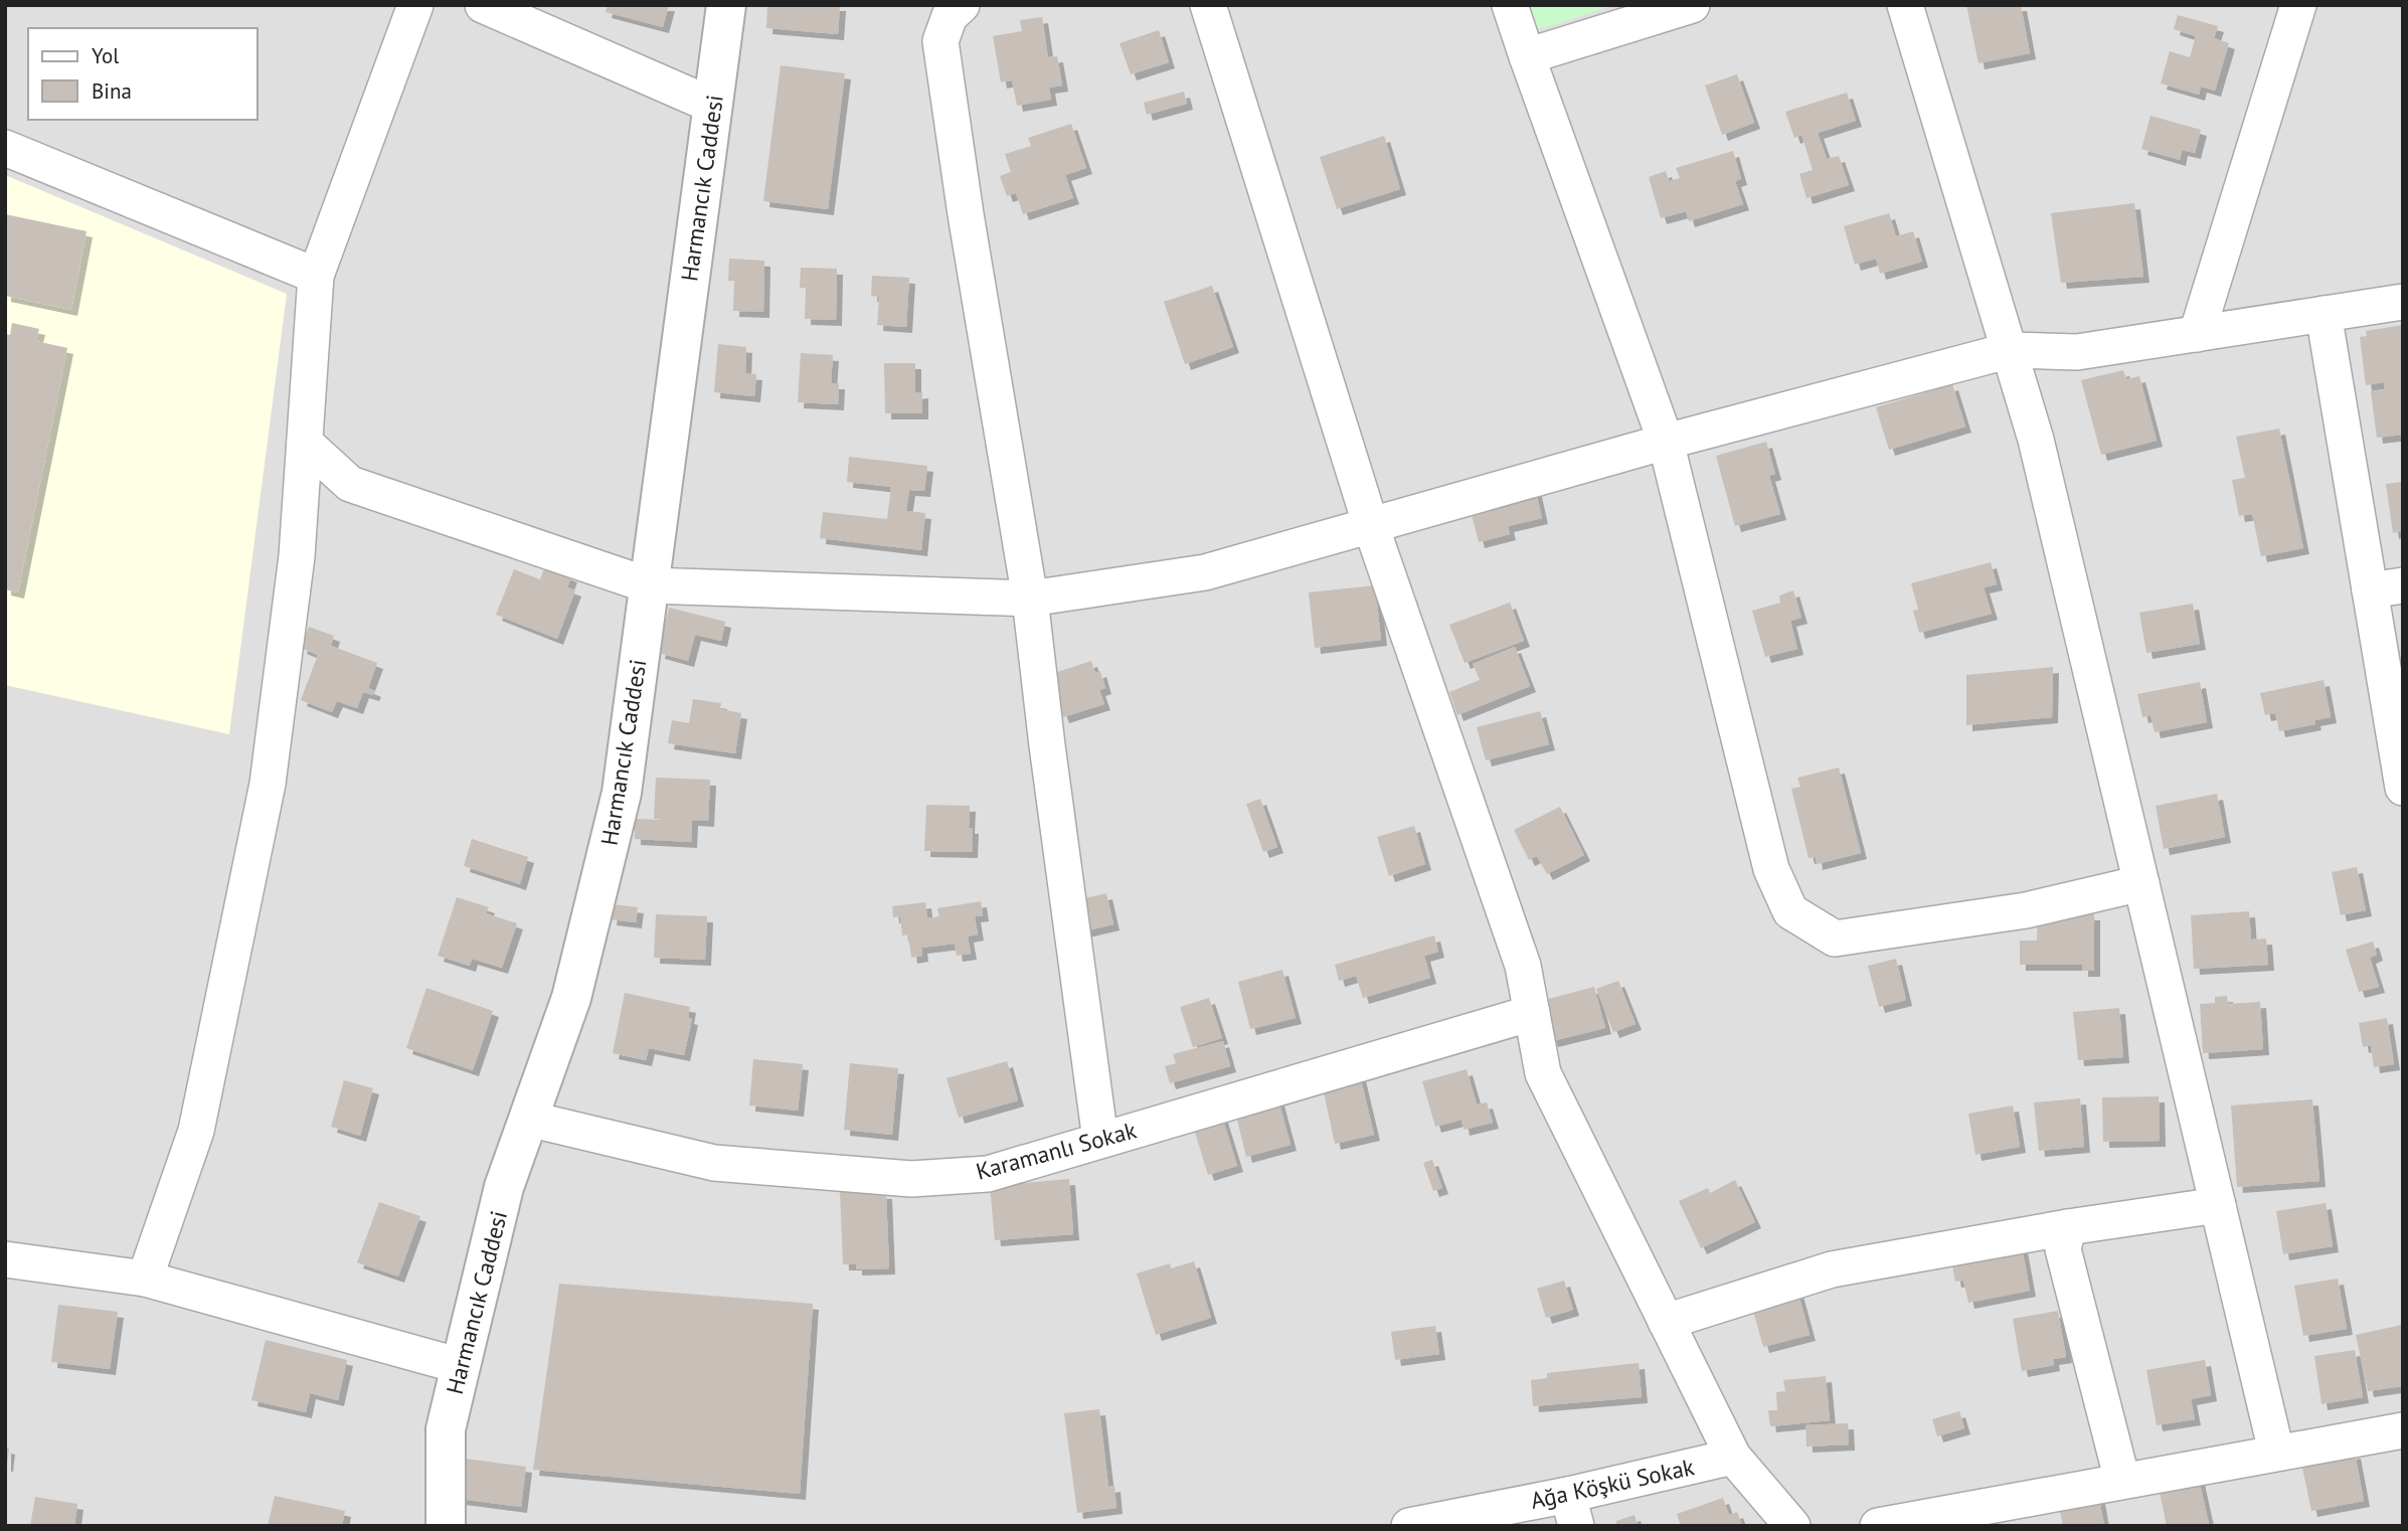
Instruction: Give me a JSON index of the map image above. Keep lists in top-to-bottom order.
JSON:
{
  "streets": {
    "street": ["Harmancık Caddesi", "Karamanlı Sokak", "Ağa Köşkü Sokak"]
  },
  "crossings": [
    ["Harmancık Caddesi", "Karamanlı Sokak"]
  ],
  "legend": ["Yol", "Bina"]
}
